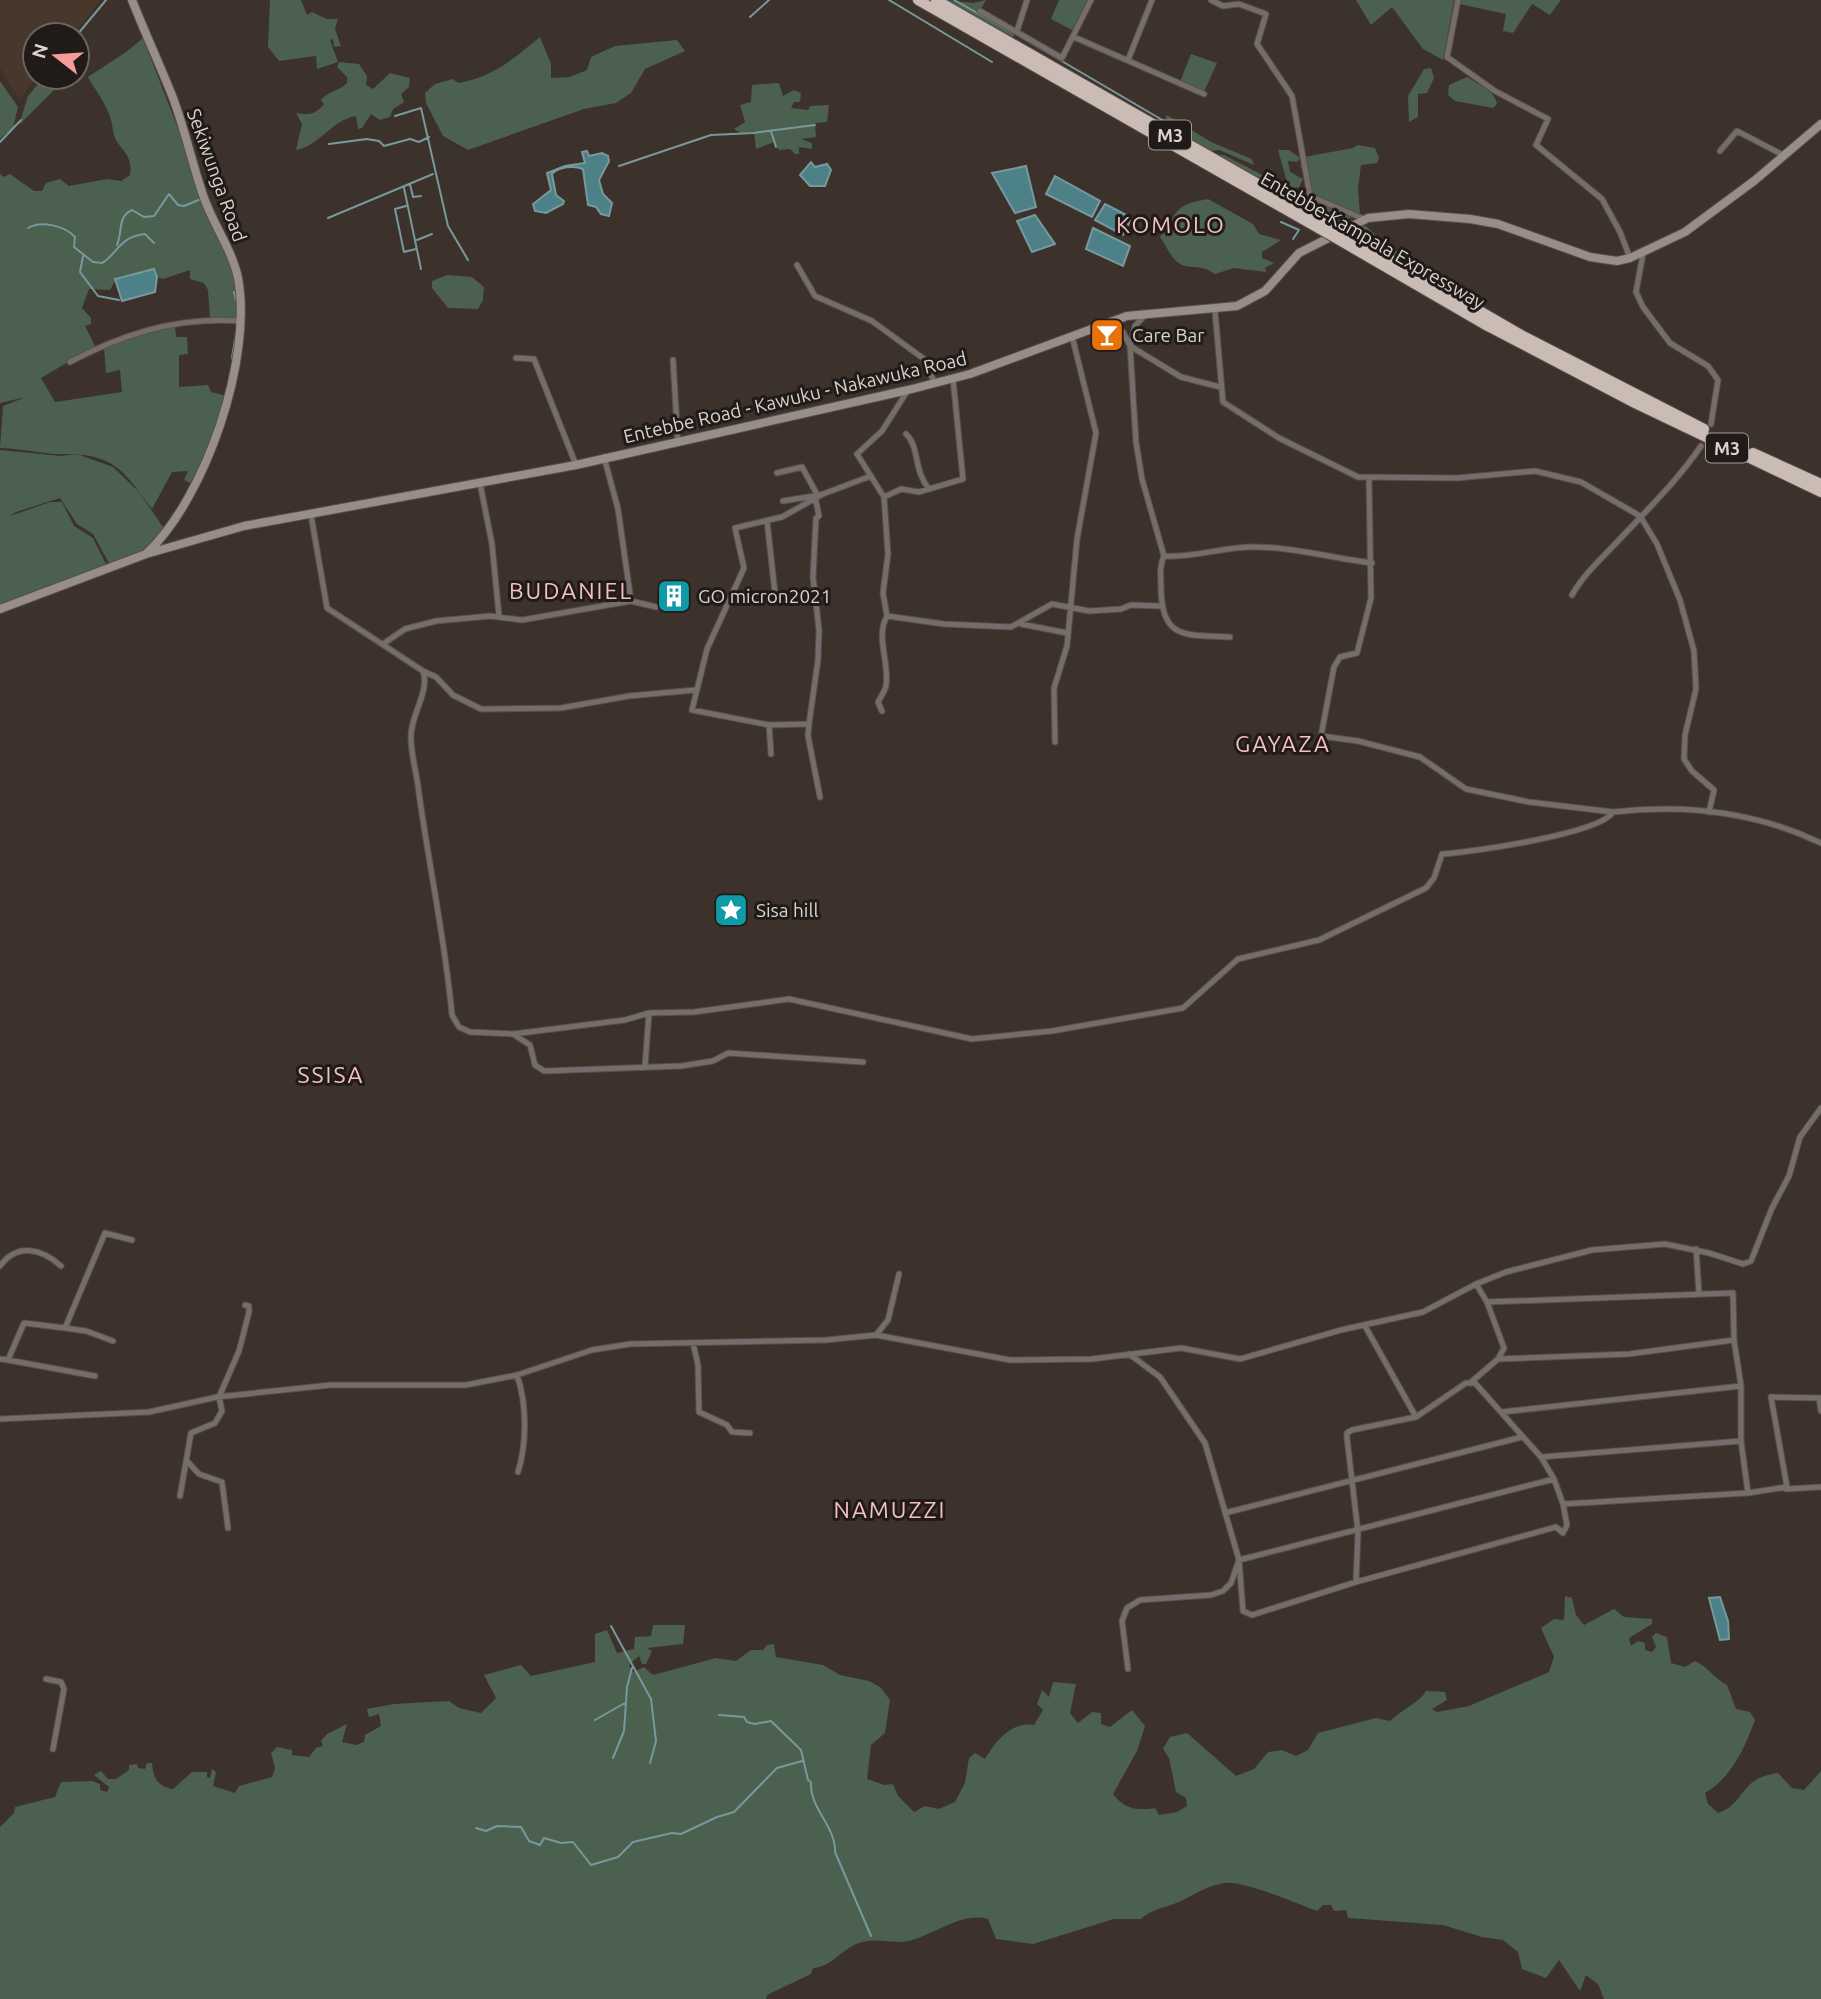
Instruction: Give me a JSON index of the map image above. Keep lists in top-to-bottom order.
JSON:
{
  "streets": {
    "highway": ["M3", "Entebbe-Kampala Expressway"],
    "main road": ["Sekiwunga Road", "Entebbe Road - Kawuku - Nakawuka Road"]
  },
  "crossings": [
    ["Sekiwunga Road", "Entebbe Road - Kawuku - Nakawuka Road"]
  ],
  "districts": [
    "KOMOLO",
    "BUDANIEL",
    "GAYAZA",
    "SSISA",
    "NAMUZZI"
  ],
  "places": {
    "bar": ["Care Bar"],
    "building": ["GO micron2021"],
    "place": ["Sisa hill"]
  },
  "north": "left"
}
